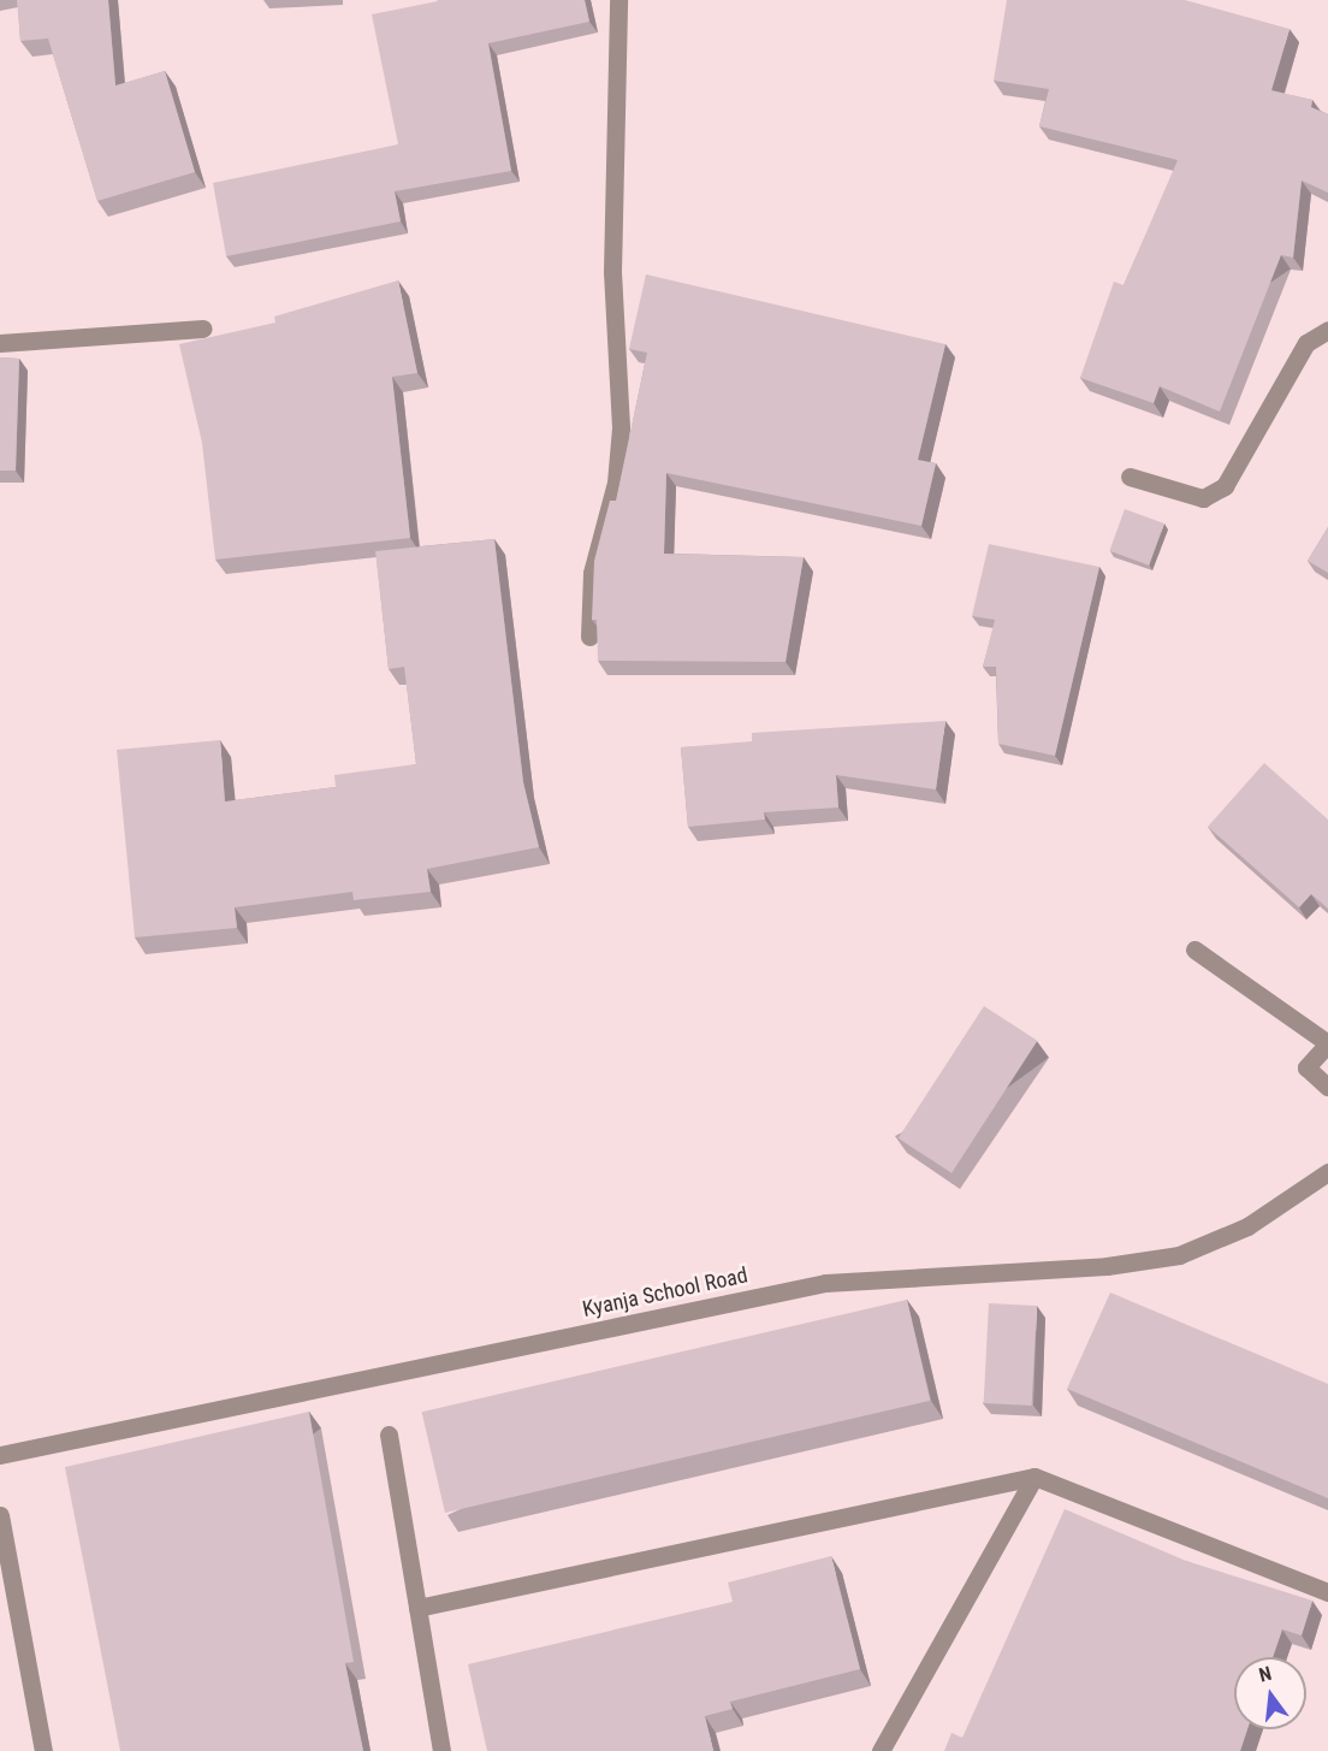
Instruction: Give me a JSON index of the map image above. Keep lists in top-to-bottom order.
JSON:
{
  "streets": {
    "street": ["Kyanja School Road"]
  },
  "north": "top"
}
